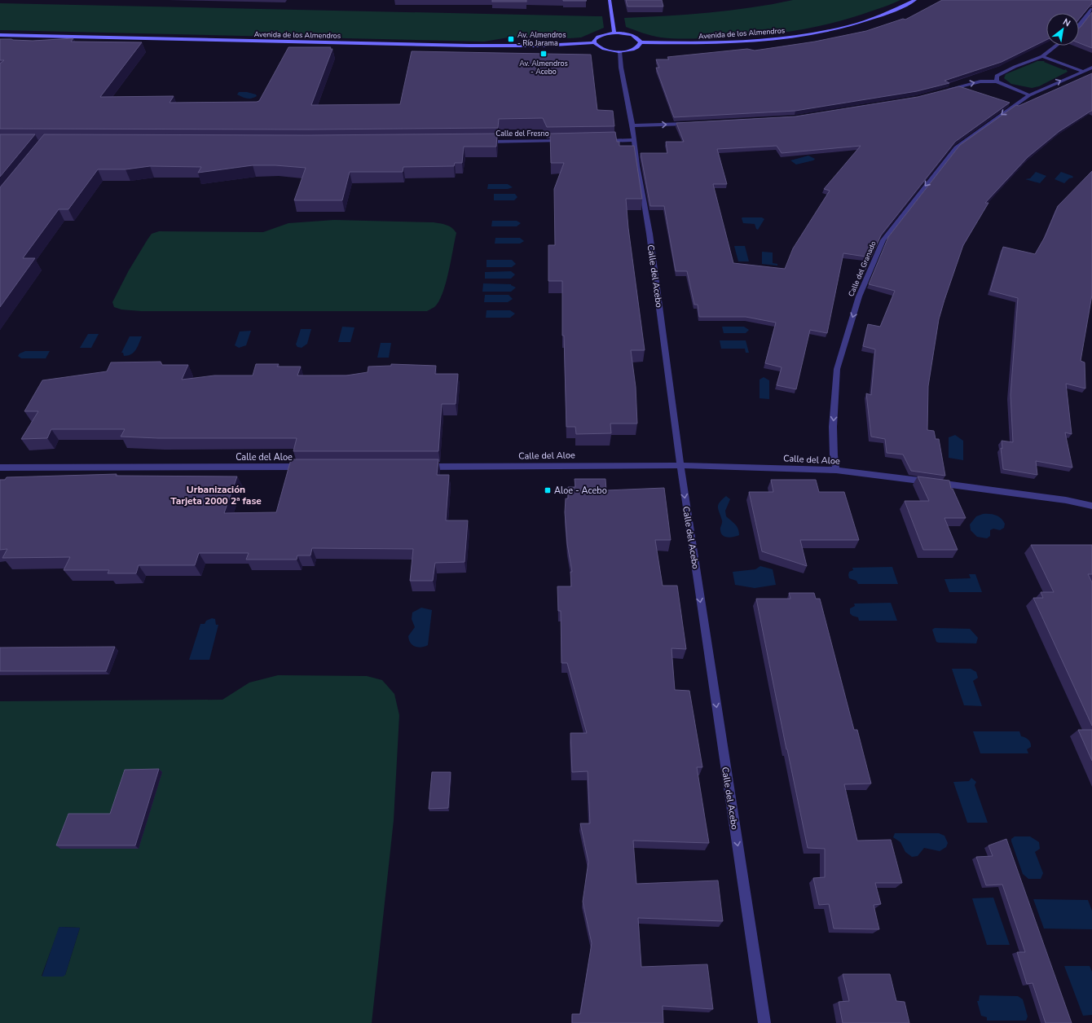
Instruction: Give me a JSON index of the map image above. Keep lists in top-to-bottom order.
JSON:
{
  "streets": {
    "street": [
      "Avenida de los Almendros",
      "Calle del Fresno",
      "Calle del Granado",
      "Calle del Acebo",
      "Calle del Aloe"
    ]
  },
  "crossings": [
    ["Calle del Granado", "Calle del Aloe"],
    ["Calle del Acebo", "Calle del Aloe"]
  ],
  "one_way": ["Calle del Acebo"],
  "districts": ["Urbanización Tarjeta 2000 2ª fase"],
  "places": {
    "transit": ["Av. Almendros - Río Jarama", "Av. Almendros - Acebo", "Aloe - Acebo"]
  },
  "north": "top right"
}
